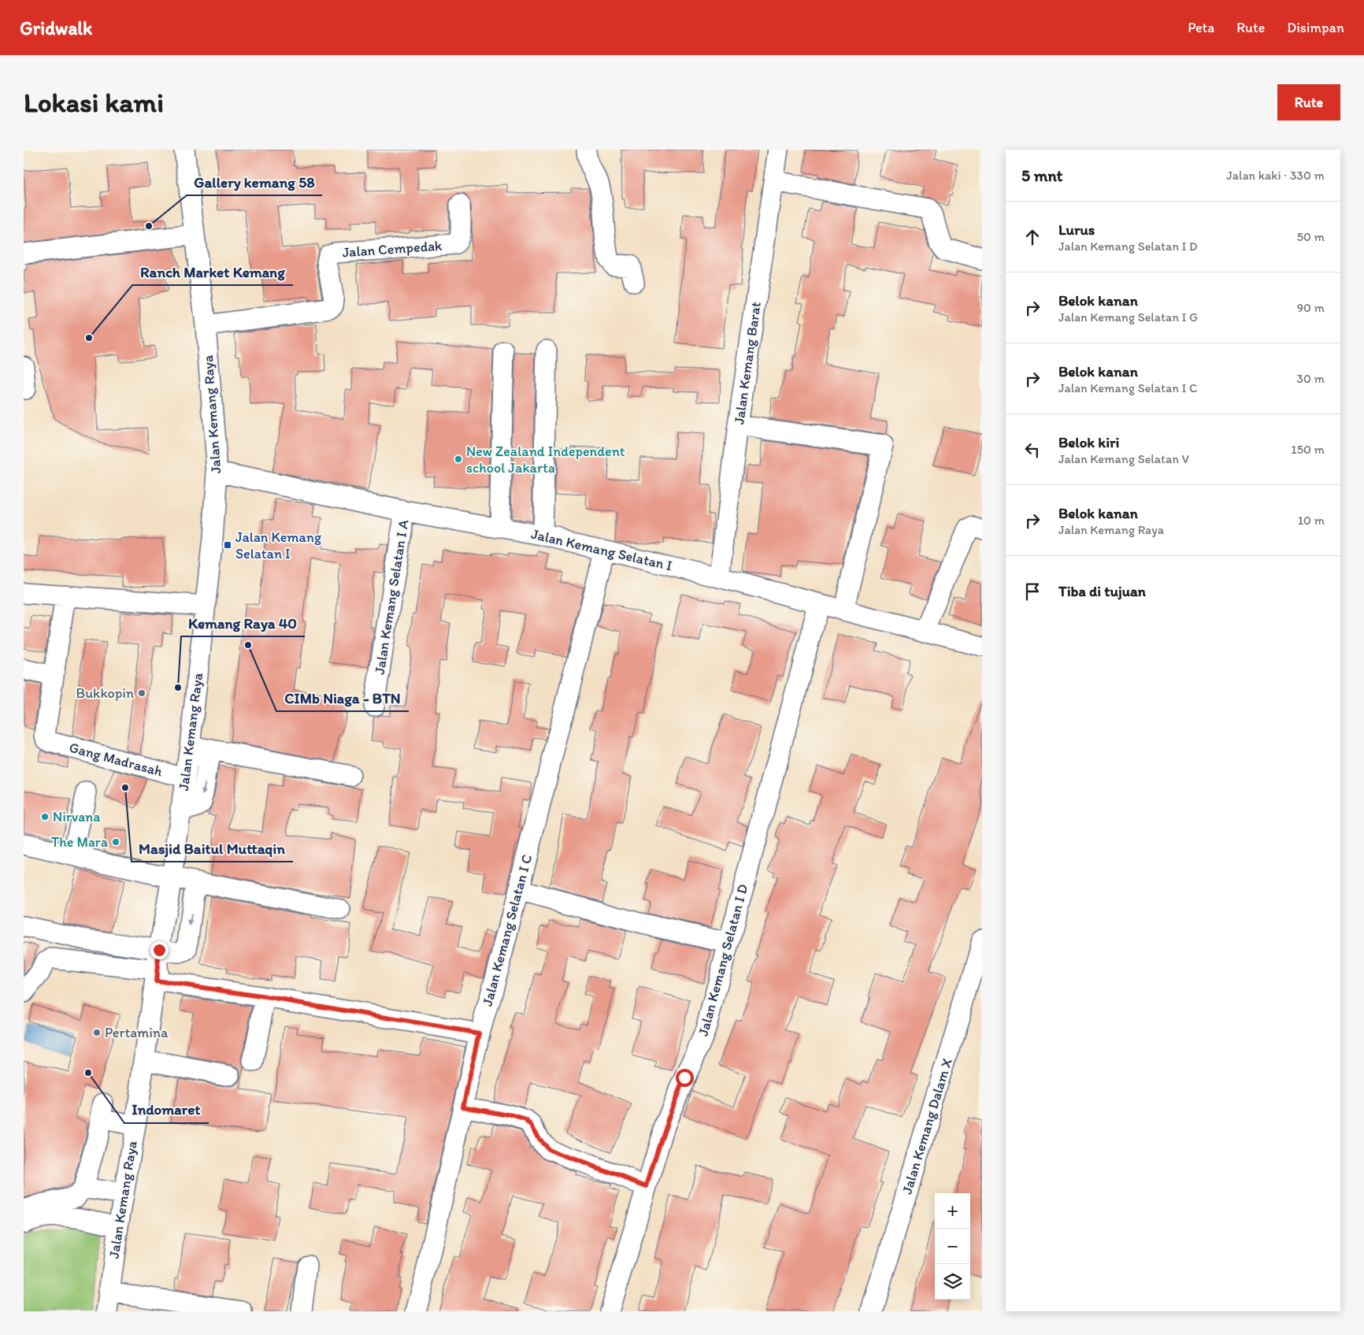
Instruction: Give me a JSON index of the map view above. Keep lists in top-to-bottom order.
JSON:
{
  "streets": {
    "street": [
      "Jalan Cempedak",
      "Jalan Kemang Barat",
      "Jalan Kemang Raya",
      "Jalan Kemang Selatan I",
      "Jalan Kemang Selatan I A",
      "Gang Madrasah",
      "Jalan Kemang Selatan I C",
      "Jalan Kemang Selatan I D",
      "Jalan Kemang Dalam X"
    ]
  },
  "crossings": [
    ["Jalan Cempedak", "Jalan Kemang Raya"],
    ["Jalan Kemang Barat", "Jalan Kemang Selatan I"],
    ["Jalan Kemang Raya", "Jalan Kemang Selatan I"],
    ["Jalan Kemang Raya", "Gang Madrasah"],
    ["Jalan Kemang Selatan I", "Jalan Kemang Selatan I A"],
    ["Jalan Kemang Selatan I", "Jalan Kemang Selatan I C"],
    ["Jalan Kemang Selatan I", "Jalan Kemang Selatan I D"]
  ],
  "places": {
    "other": [
      "Gallery kemang 58",
      "Ranch Market Kemang",
      "New Zealand Independent school Jakarta",
      "CIMb Niaga - BTN",
      "Kemang Raya 40",
      "Bukkopin",
      "Masjid Baitul Muttaqin",
      "Nirvana",
      "The Mara",
      "Pertamina",
      "Indomaret"
    ],
    "transit": ["Jalan Kemang Selatan I"]
  },
  "page": {
    "header": "Gridwalk",
    "nav": ["Peta", "Rute", "Disimpan"],
    "buttons": "Rute",
    "title": "Lokasi kami",
    "heading": ["5 mnt", "Jalan kaki · 330 m"],
    "list": [
      ["Lurus", "Jalan Kemang Selatan I D", "50 m"],
      ["Belok kanan", "Jalan Kemang Selatan I G", "90 m"],
      ["Belok kanan", "Jalan Kemang Selatan I C", "30 m"],
      ["Belok kiri", "Jalan Kemang Selatan V", "150 m"],
      ["Belok kanan", "Jalan Kemang Raya", "10 m"],
      "Tiba di tujuan"
    ],
    "map_buttons": ["+", "−"]
  }
}
